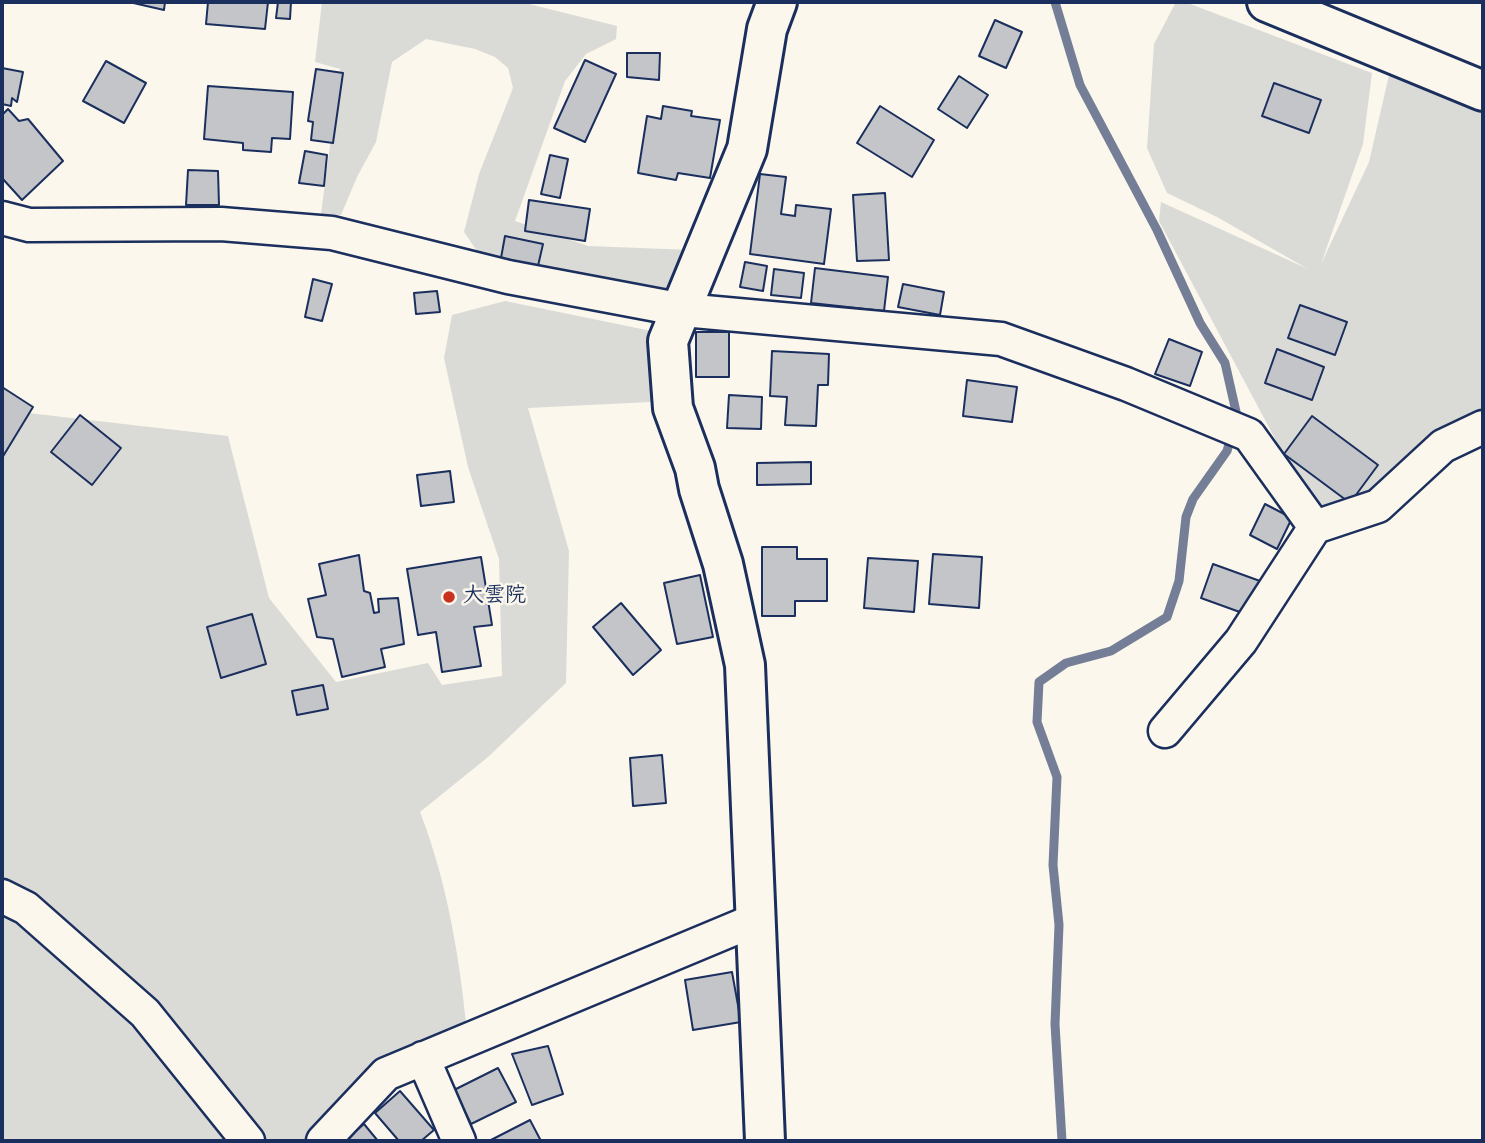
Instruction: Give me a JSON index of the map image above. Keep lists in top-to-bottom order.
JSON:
{
  "places": ["大雲院"]
}
